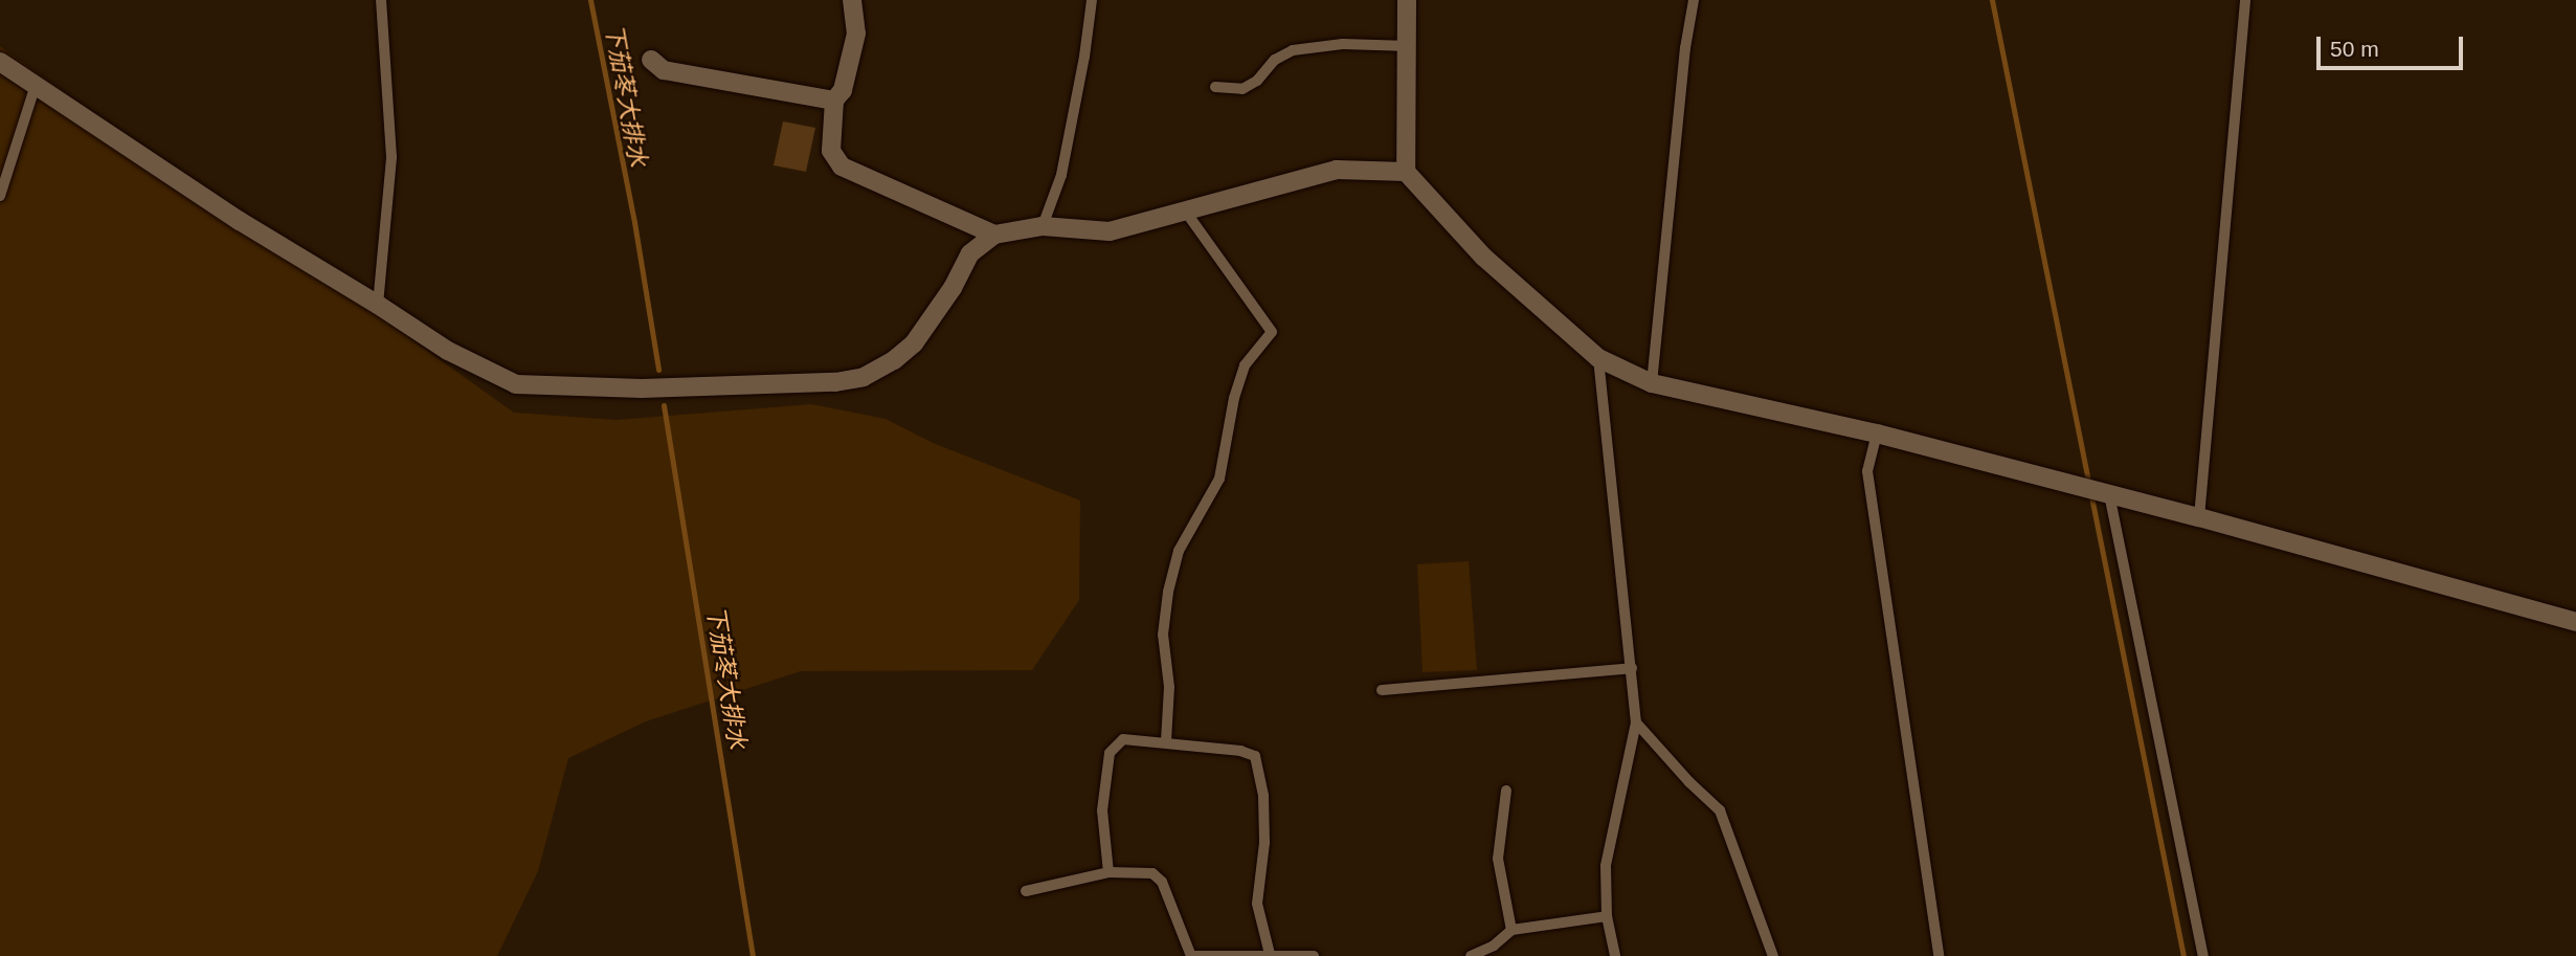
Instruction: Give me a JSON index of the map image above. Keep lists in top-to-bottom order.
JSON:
{
  "water": ["下茄苳大排水"],
  "scale_bar": "50 m"
}
